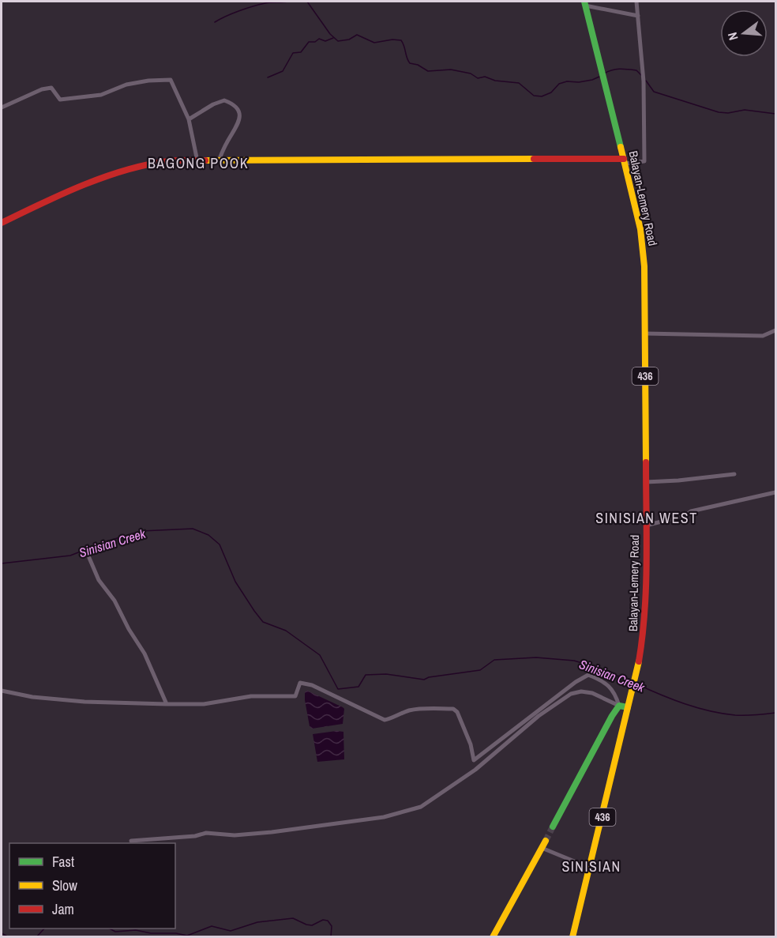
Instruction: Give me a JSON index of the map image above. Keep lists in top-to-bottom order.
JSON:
{
  "streets": {
    "main road": ["Balayan-Lemery Road", "436"]
  },
  "districts": ["BAGONG POOK", "SINISIAN WEST", "SINISIAN"],
  "water": ["Sinisian Creek"],
  "legend": ["Fast", "Slow", "Jam"],
  "north": "left"
}
